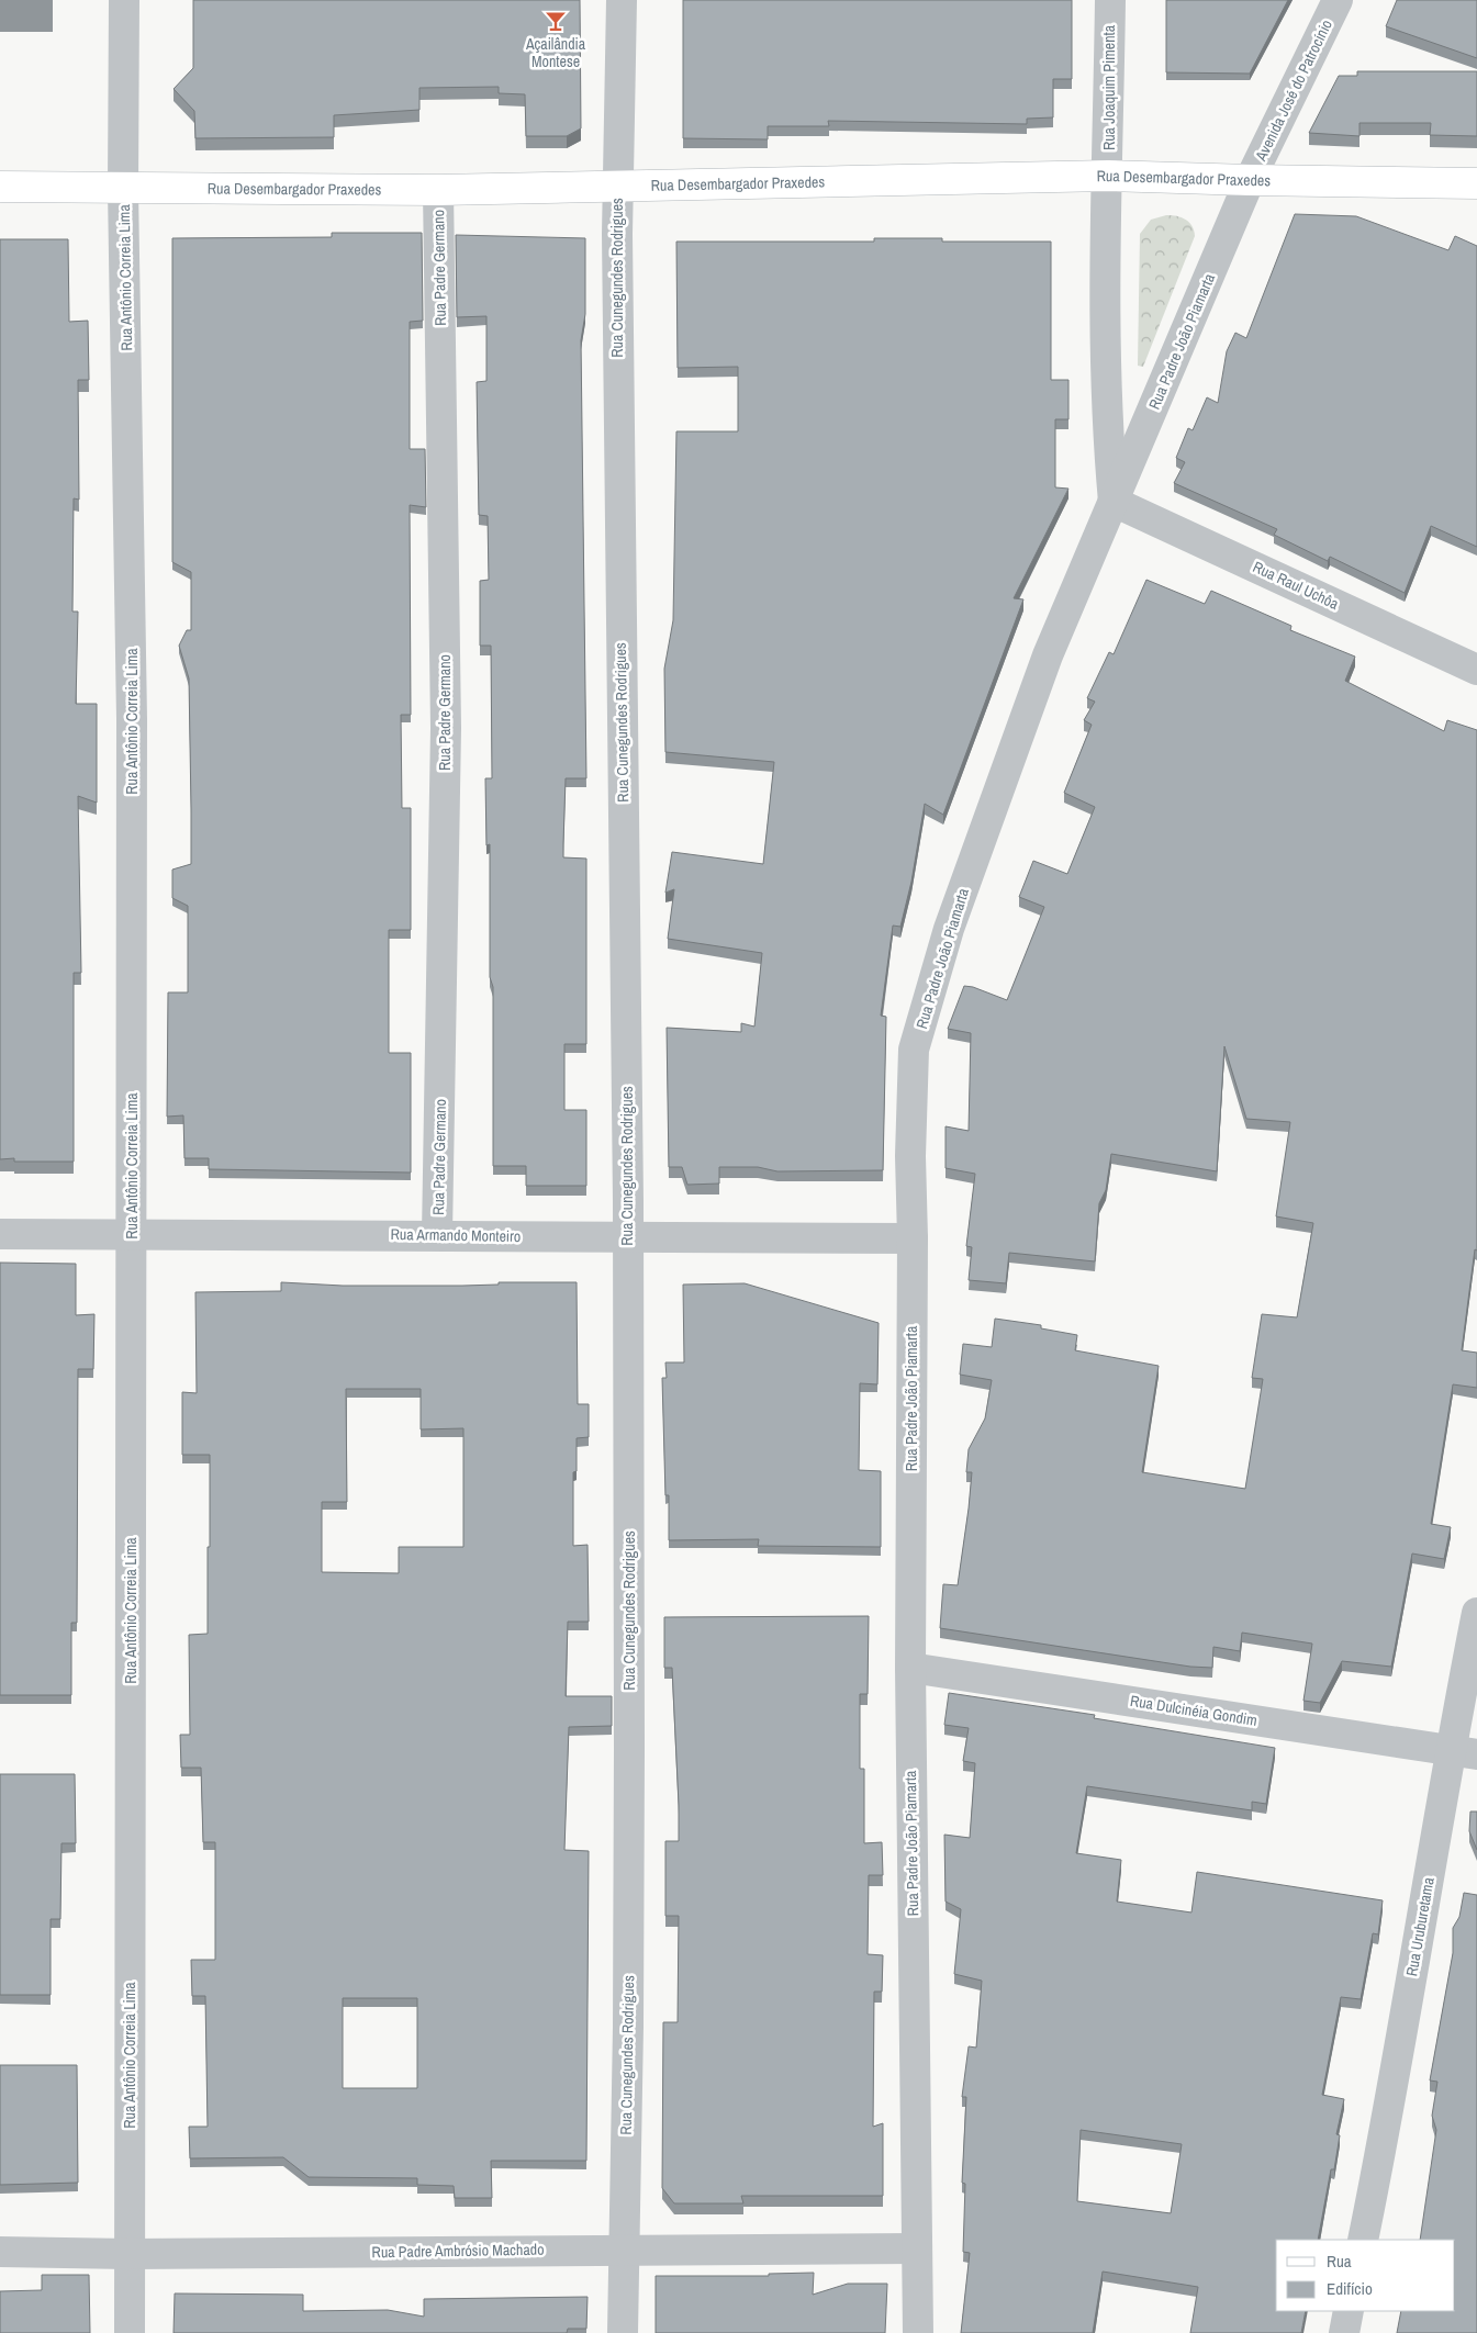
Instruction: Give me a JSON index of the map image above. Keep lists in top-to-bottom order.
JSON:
{
  "streets": {
    "street": [
      "Rua Joaquim Pimenta",
      "Avenida José do Patrocínio",
      "Rua Desembargador Praxedes",
      "Rua Padre Germano",
      "Rua Antônio Correia Lima",
      "Rua Cunegundes Rodrigues",
      "Rua Padre João Piamarta",
      "Rua Raul Uchôa",
      "Rua Armando Monteiro",
      "Rua Dulcinéia Gondim",
      "Rua Uruburetama",
      "Rua Padre Ambrósio Machado"
    ]
  },
  "crossings": [
    ["Rua Joaquim Pimenta", "Rua Desembargador Praxedes"],
    ["Rua Joaquim Pimenta", "Rua Padre João Piamarta"],
    ["Avenida José do Patrocínio", "Rua Desembargador Praxedes"],
    ["Avenida José do Patrocínio", "Rua Padre João Piamarta"],
    ["Rua Desembargador Praxedes", "Rua Padre Germano"],
    ["Rua Desembargador Praxedes", "Rua Antônio Correia Lima"],
    ["Rua Desembargador Praxedes", "Rua Cunegundes Rodrigues"],
    ["Rua Desembargador Praxedes", "Rua Padre João Piamarta"],
    ["Rua Padre Germano", "Rua Armando Monteiro"],
    ["Rua Antônio Correia Lima", "Rua Armando Monteiro"],
    ["Rua Antônio Correia Lima", "Rua Padre Ambrósio Machado"],
    ["Rua Cunegundes Rodrigues", "Rua Armando Monteiro"],
    ["Rua Cunegundes Rodrigues", "Rua Padre Ambrósio Machado"],
    ["Rua Padre João Piamarta", "Rua Raul Uchôa"],
    ["Rua Padre João Piamarta", "Rua Armando Monteiro"],
    ["Rua Padre João Piamarta", "Rua Dulcinéia Gondim"],
    ["Rua Padre João Piamarta", "Rua Padre Ambrósio Machado"],
    ["Rua Dulcinéia Gondim", "Rua Uruburetama"]
  ],
  "places": {
    "bar": ["Açailândia Montese"]
  },
  "legend": ["Rua", "Edifício"]
}
